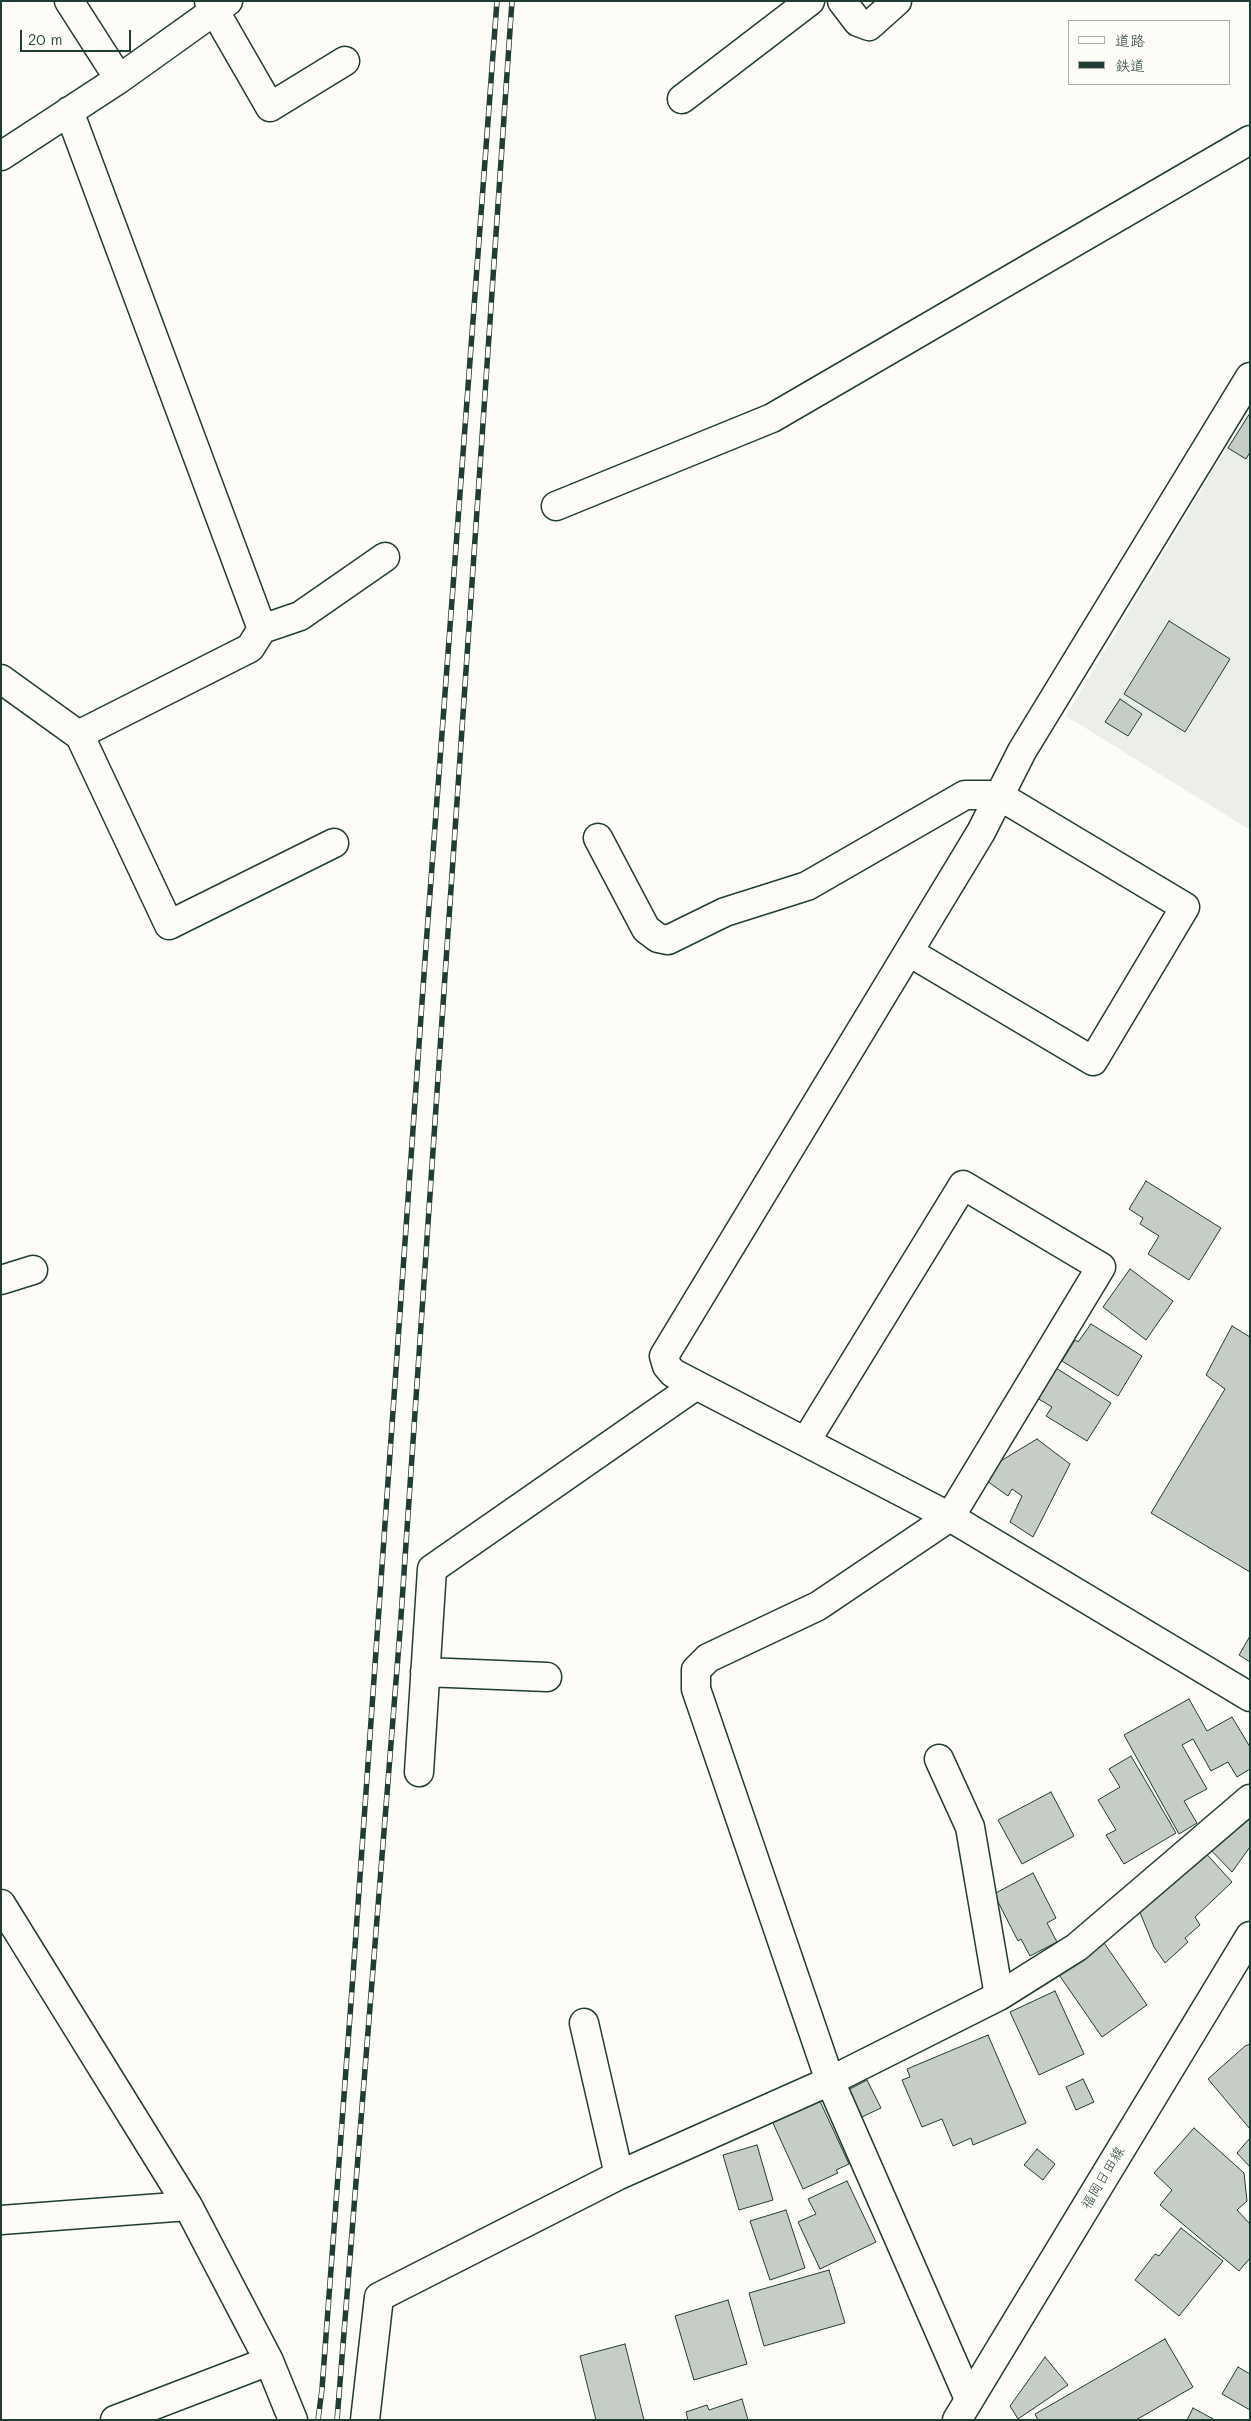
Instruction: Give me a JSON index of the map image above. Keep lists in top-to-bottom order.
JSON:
{
  "streets": {
    "street": ["福岡日田線"]
  },
  "legend": ["道路", "鉄道"],
  "scale_bar": "20 m"
}
